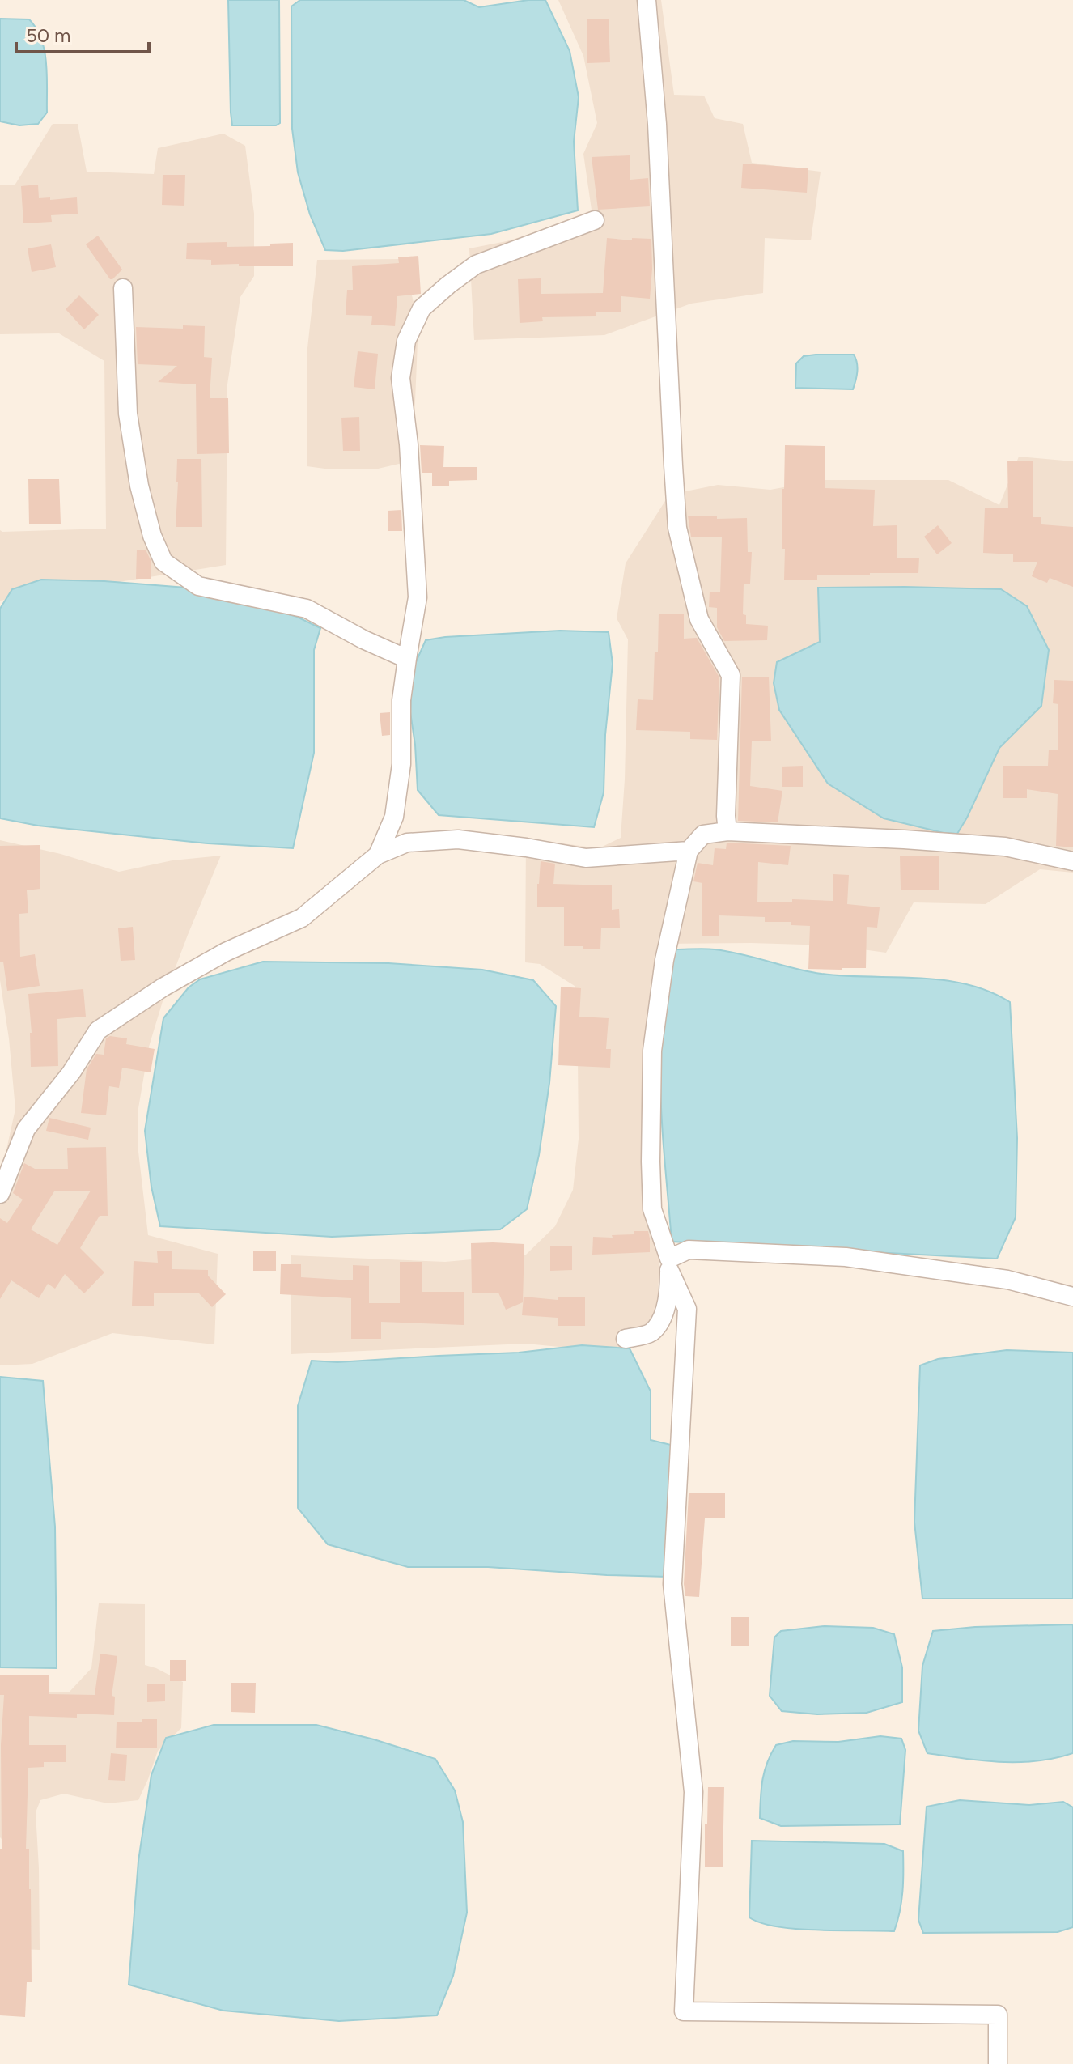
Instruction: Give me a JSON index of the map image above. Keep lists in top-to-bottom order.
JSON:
{
  "scale_bar": "50 m"
}
